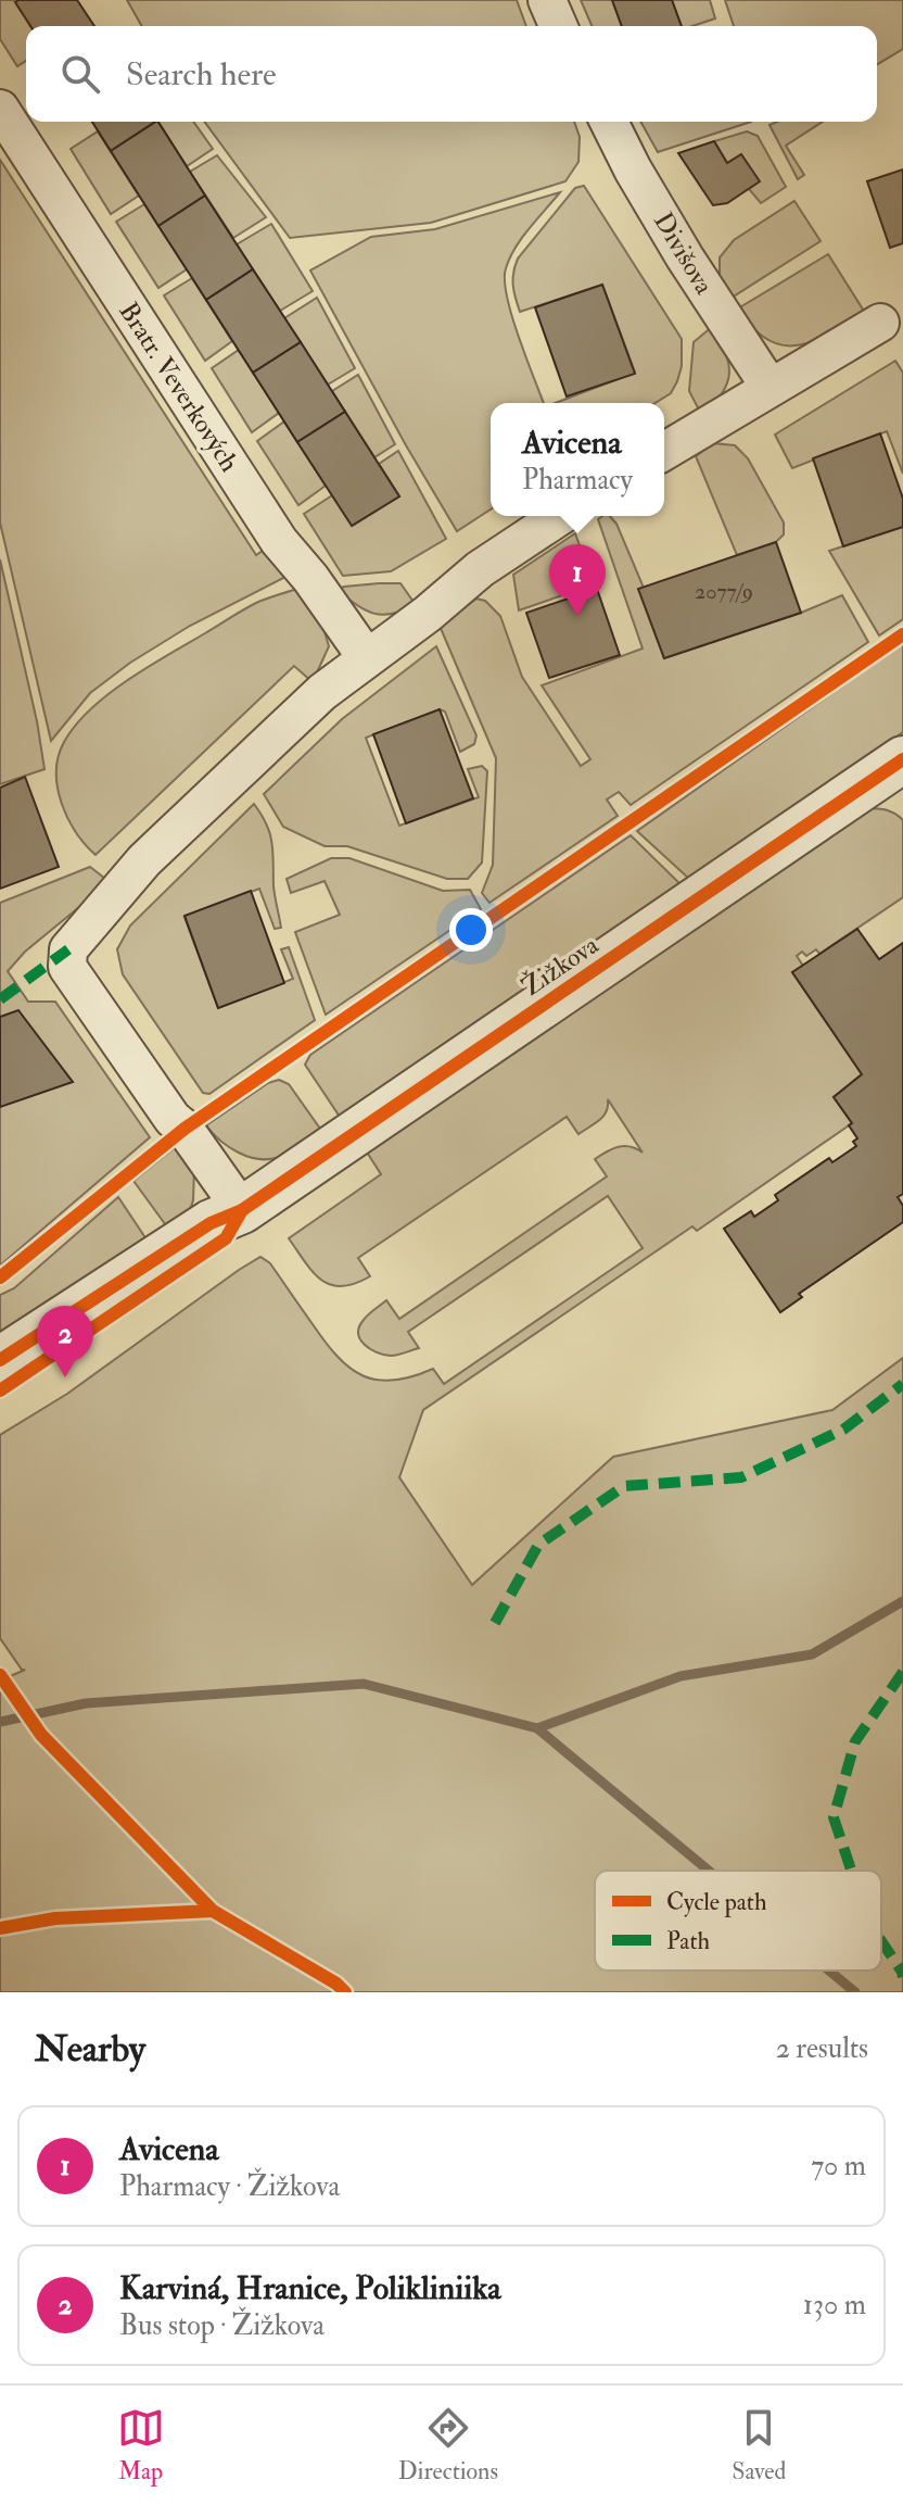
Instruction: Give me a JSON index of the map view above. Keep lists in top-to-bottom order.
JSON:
{
  "streets": {
    "street": ["Divišova", "Bratr. Veverkových", "Žižkova"]
  },
  "house_numbers": ["2077/9"],
  "legend": ["Cycle path", "Path"],
  "page": {
    "search": "Search here",
    "popup": ["Avicena", "Pharmacy"],
    "pins": ["1", "2"],
    "heading": ["Nearby", "2 results"],
    "list": [
      {
        "mark": "1",
        "name": "Avicena",
        "note": "Pharmacy · Žižkova",
        "value": "70 m"
      },
      {
        "mark": "2",
        "name": "Karviná, Hranice, Polikliniika",
        "note": "Bus stop · Žižkova",
        "value": "130 m"
      }
    ],
    "nav": ["Map", "Directions", "Saved"]
  }
}
